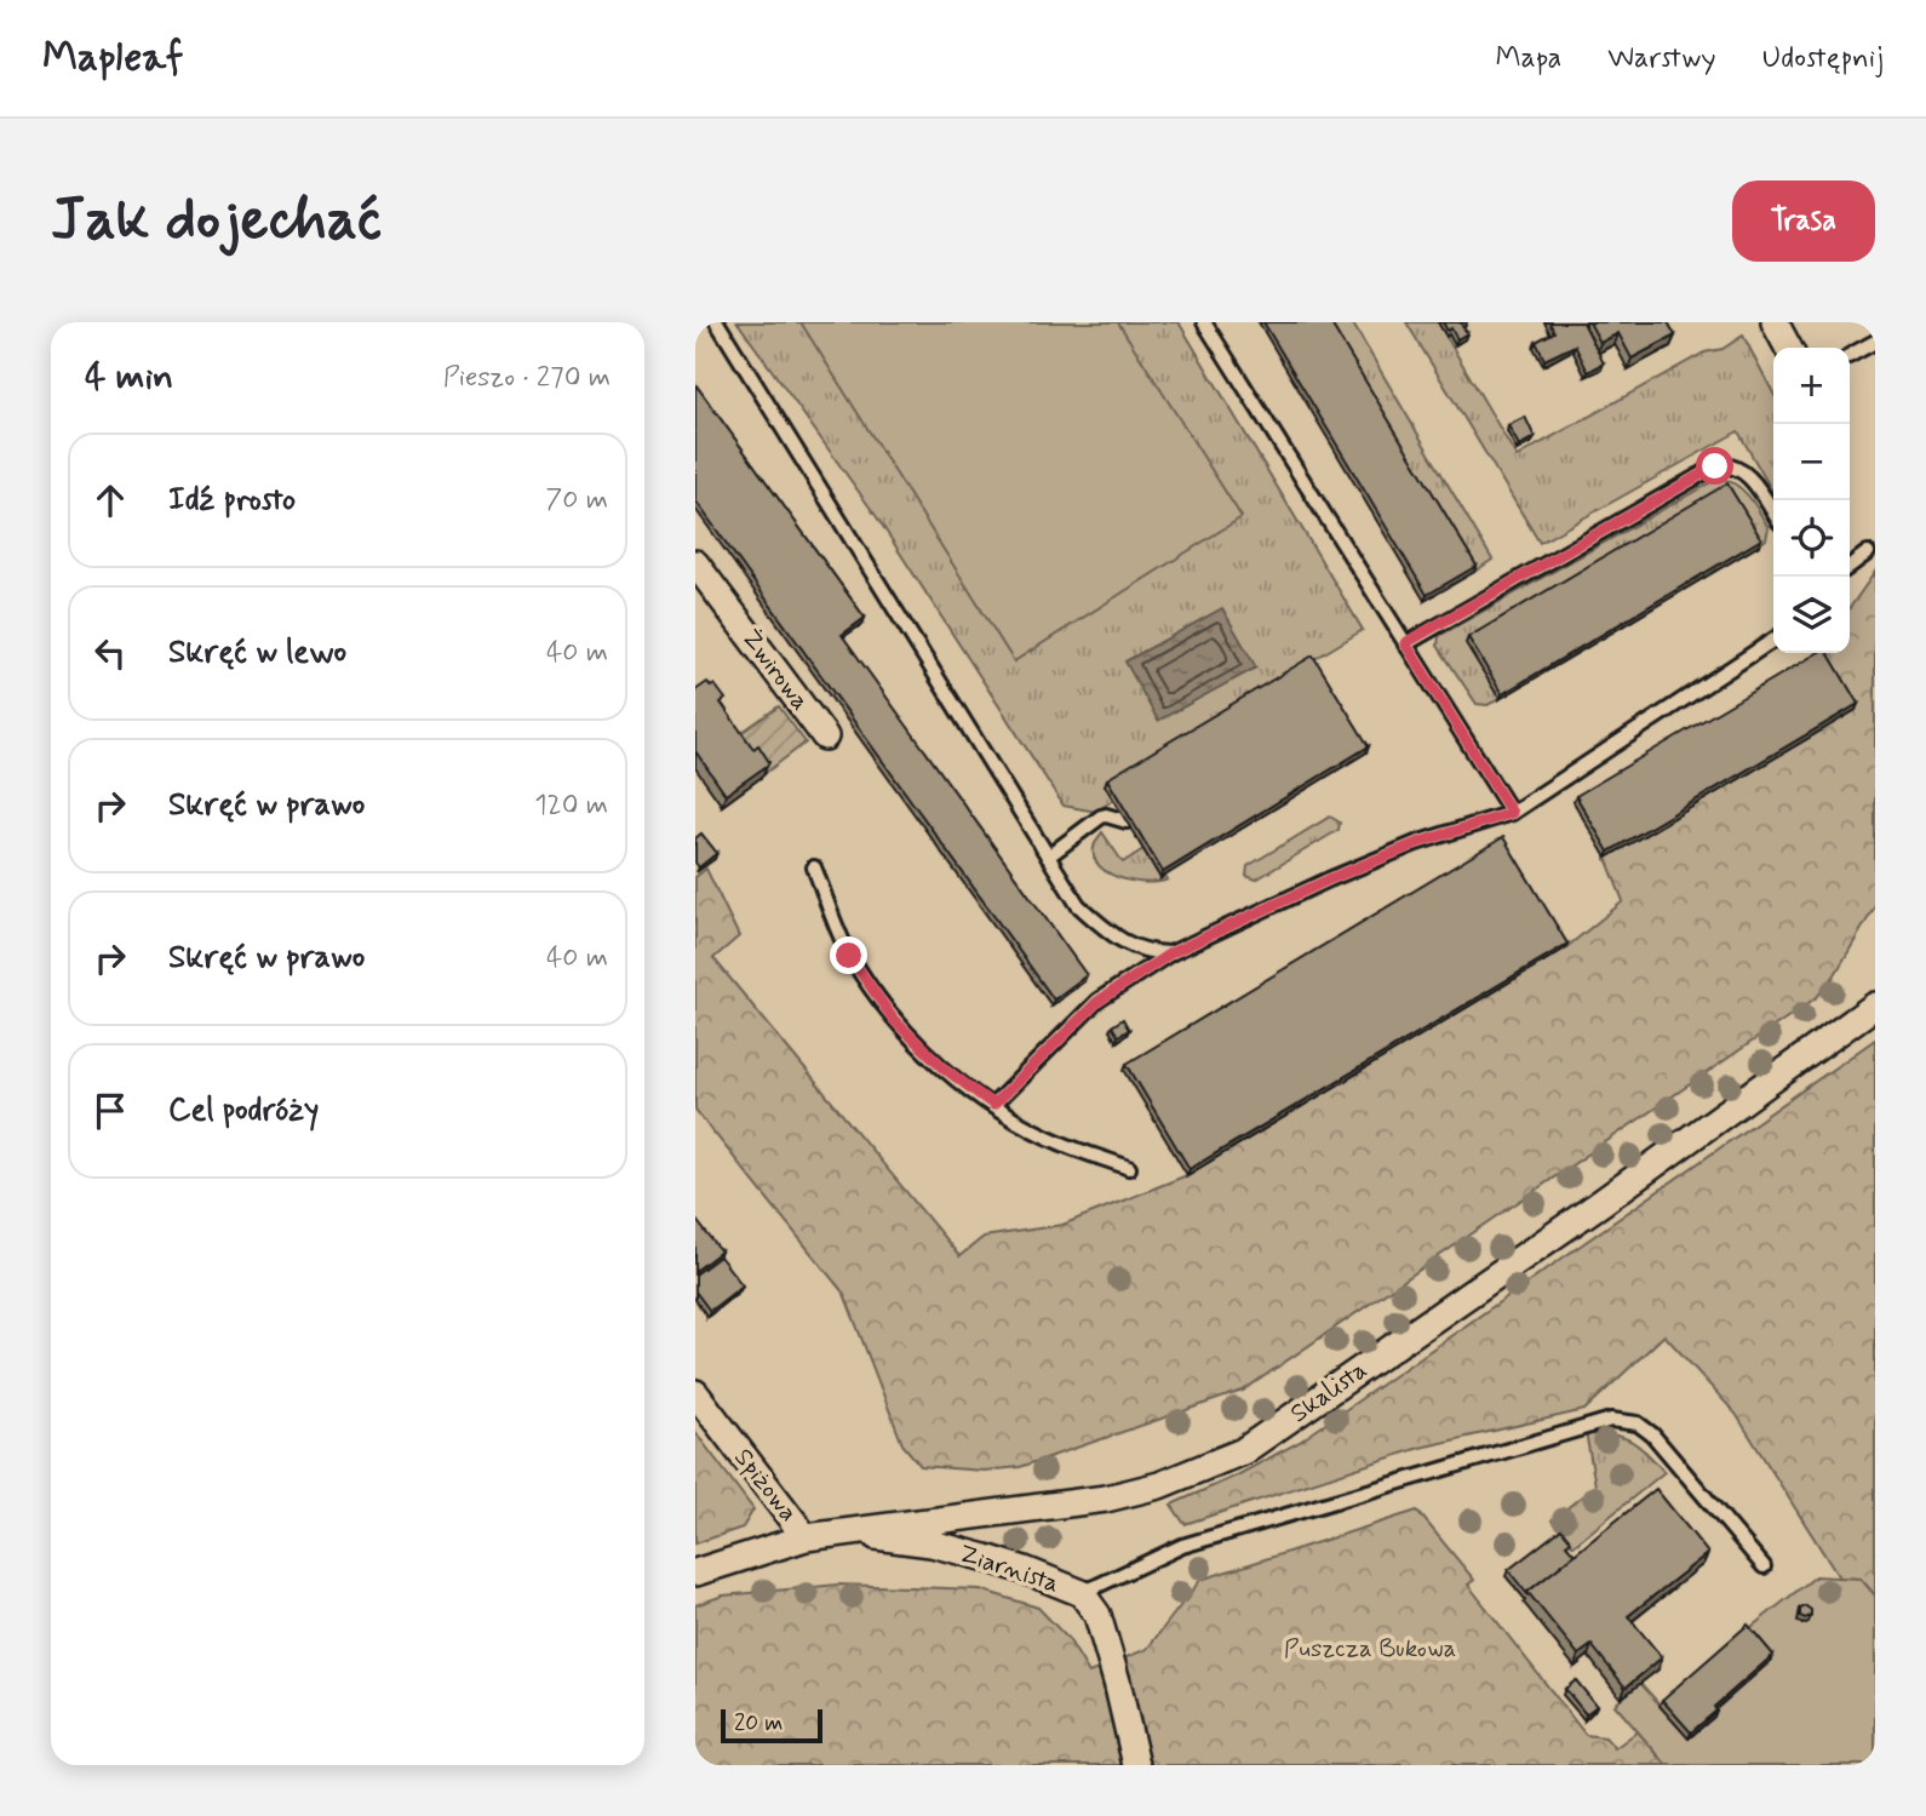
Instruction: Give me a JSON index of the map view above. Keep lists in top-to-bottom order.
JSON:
{
  "streets": {
    "street": [
      "Żwirowa",
      "Skalista",
      "Spiżowa",
      "Ziarnista"
    ]
  },
  "crossings": [
    ["Skalista", "Spiżowa"],
    ["Skalista", "Ziarnista"],
    ["Spiżowa", "Ziarnista"]
  ],
  "parks": ["Puszcza Bukowa"],
  "scale_bar": "20 m",
  "page": {
    "header": "Mapleaf",
    "nav": ["Mapa", "Warstwy", "Udostępnij"],
    "buttons": "Trasa",
    "title": "Jak dojechać",
    "heading": ["4 min", "Pieszo · 270 m"],
    "map_buttons": ["+", "−"],
    "list": [
      ["Idź prosto", "70 m"],
      ["Skręć w lewo", "40 m"],
      ["Skręć w prawo", "120 m"],
      ["Skręć w prawo", "40 m"],
      "Cel podróży"
    ],
    "scale": "20 m"
  }
}
